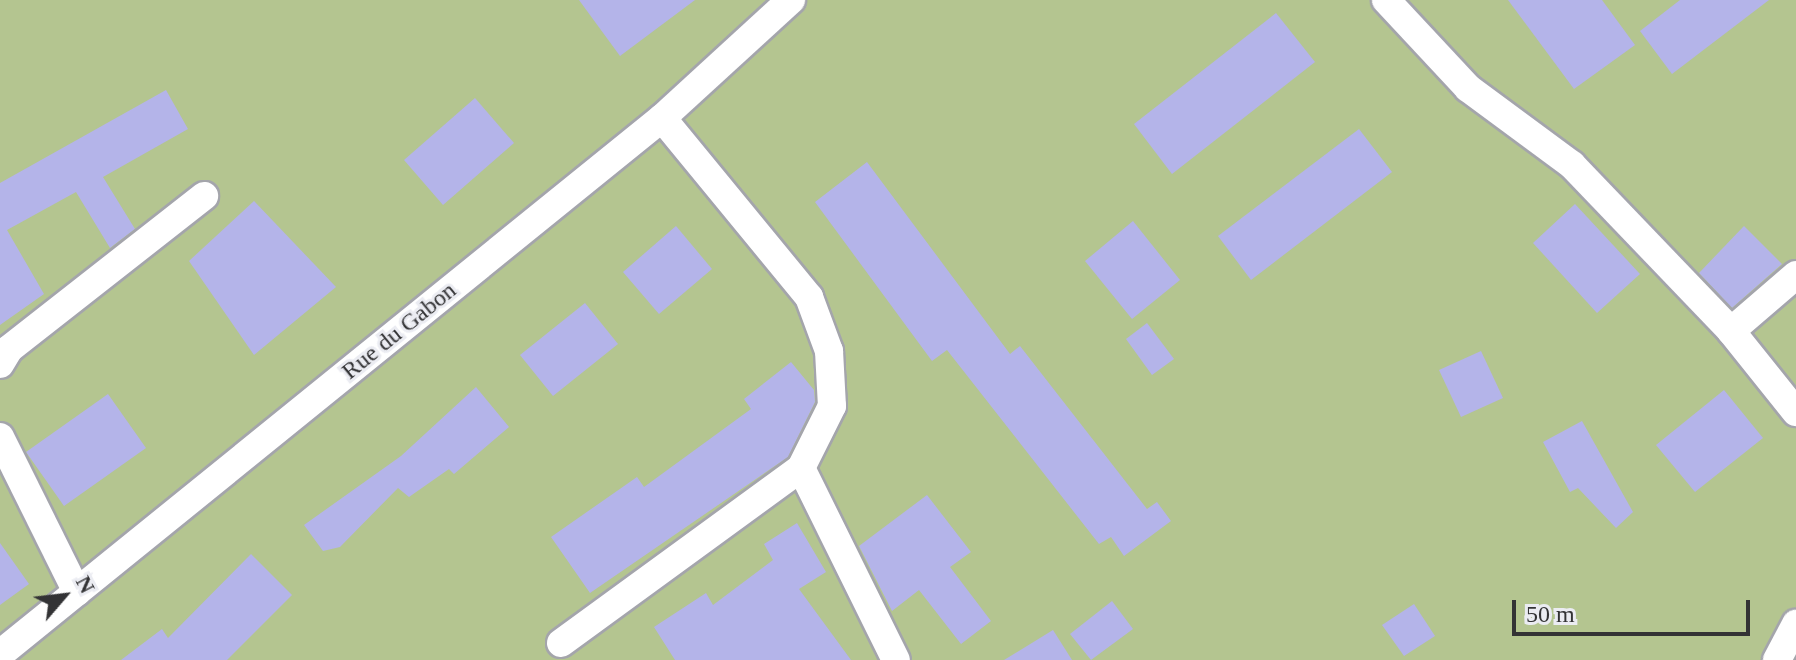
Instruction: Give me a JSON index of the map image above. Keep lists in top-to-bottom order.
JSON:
{
  "streets": {
    "street": ["Rue du Gabon"]
  },
  "scale_bar": "50 m",
  "north": "top right"
}
